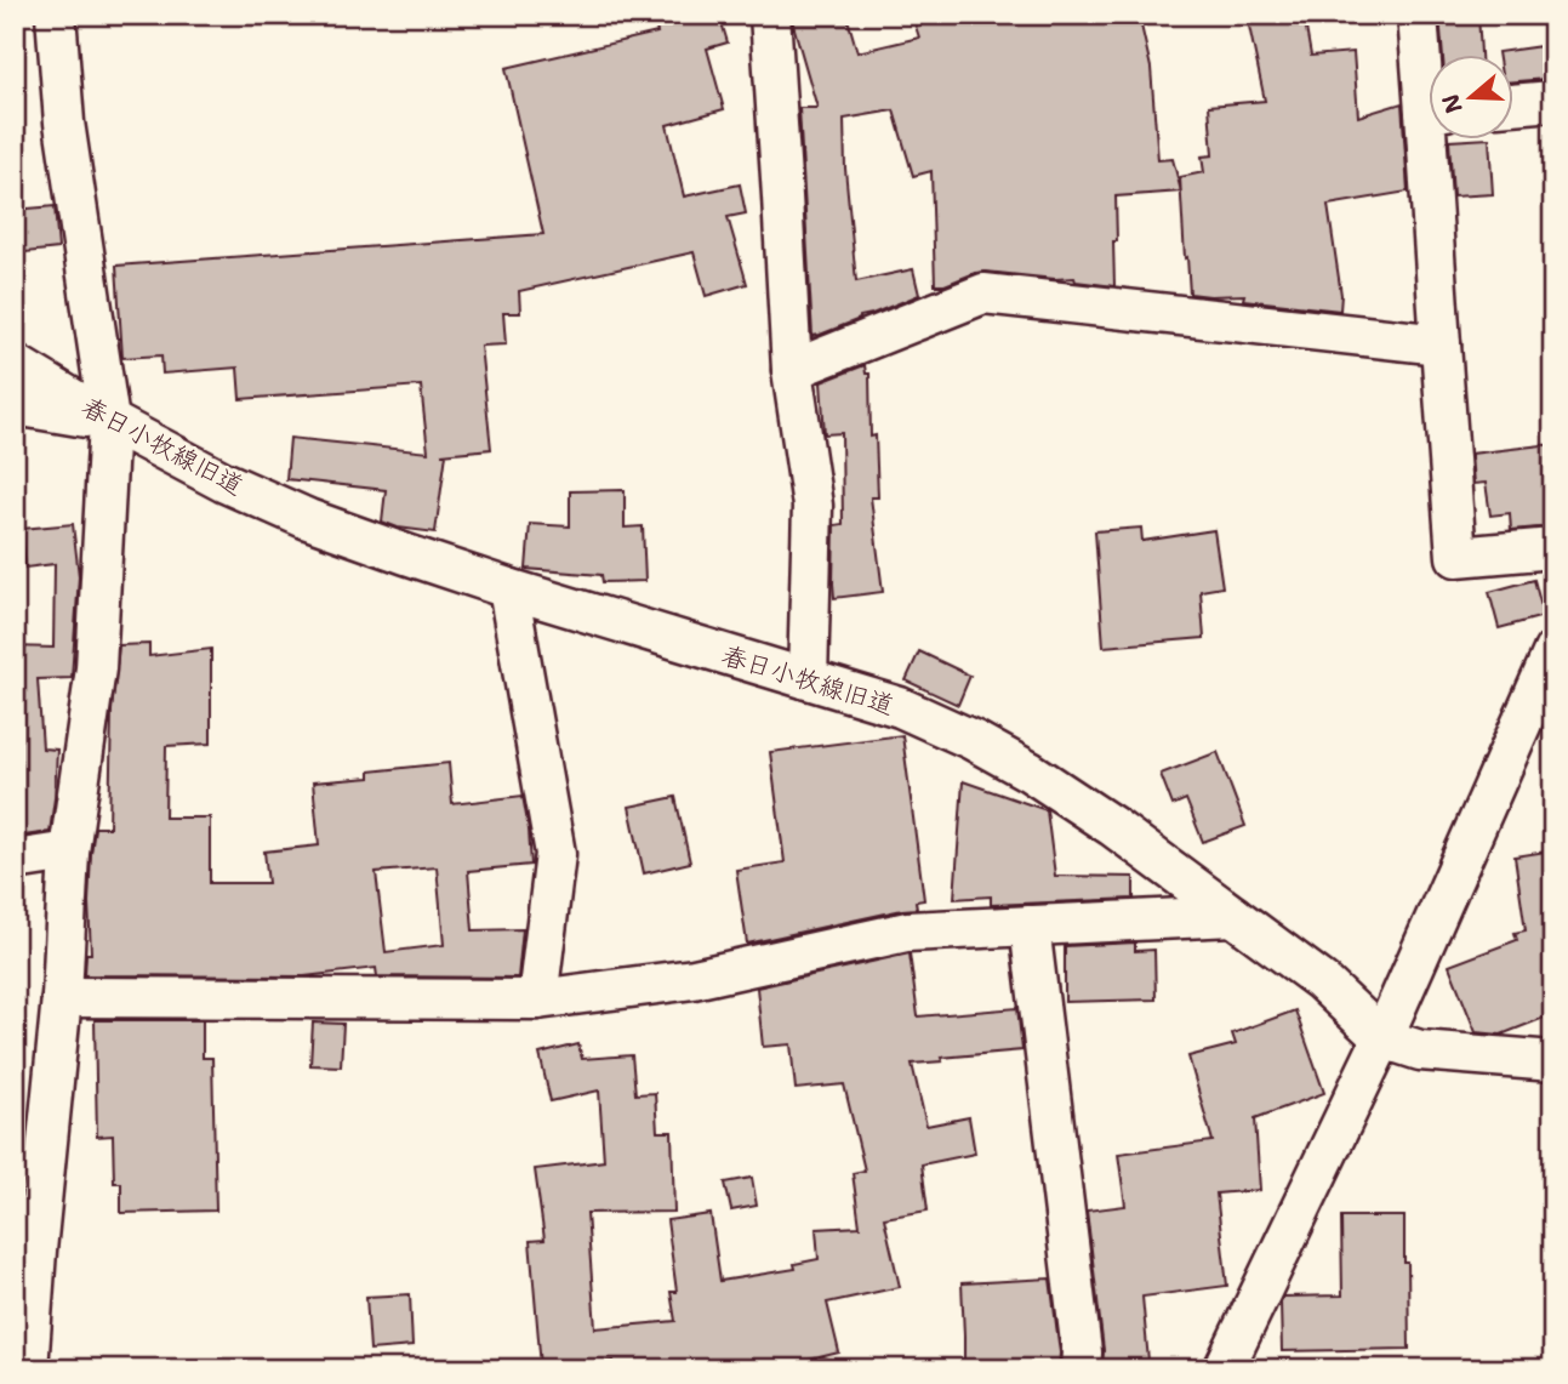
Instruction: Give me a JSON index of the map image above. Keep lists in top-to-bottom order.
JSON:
{
  "streets": {
    "street": ["春日小牧線旧道"]
  },
  "north": "left"
}
